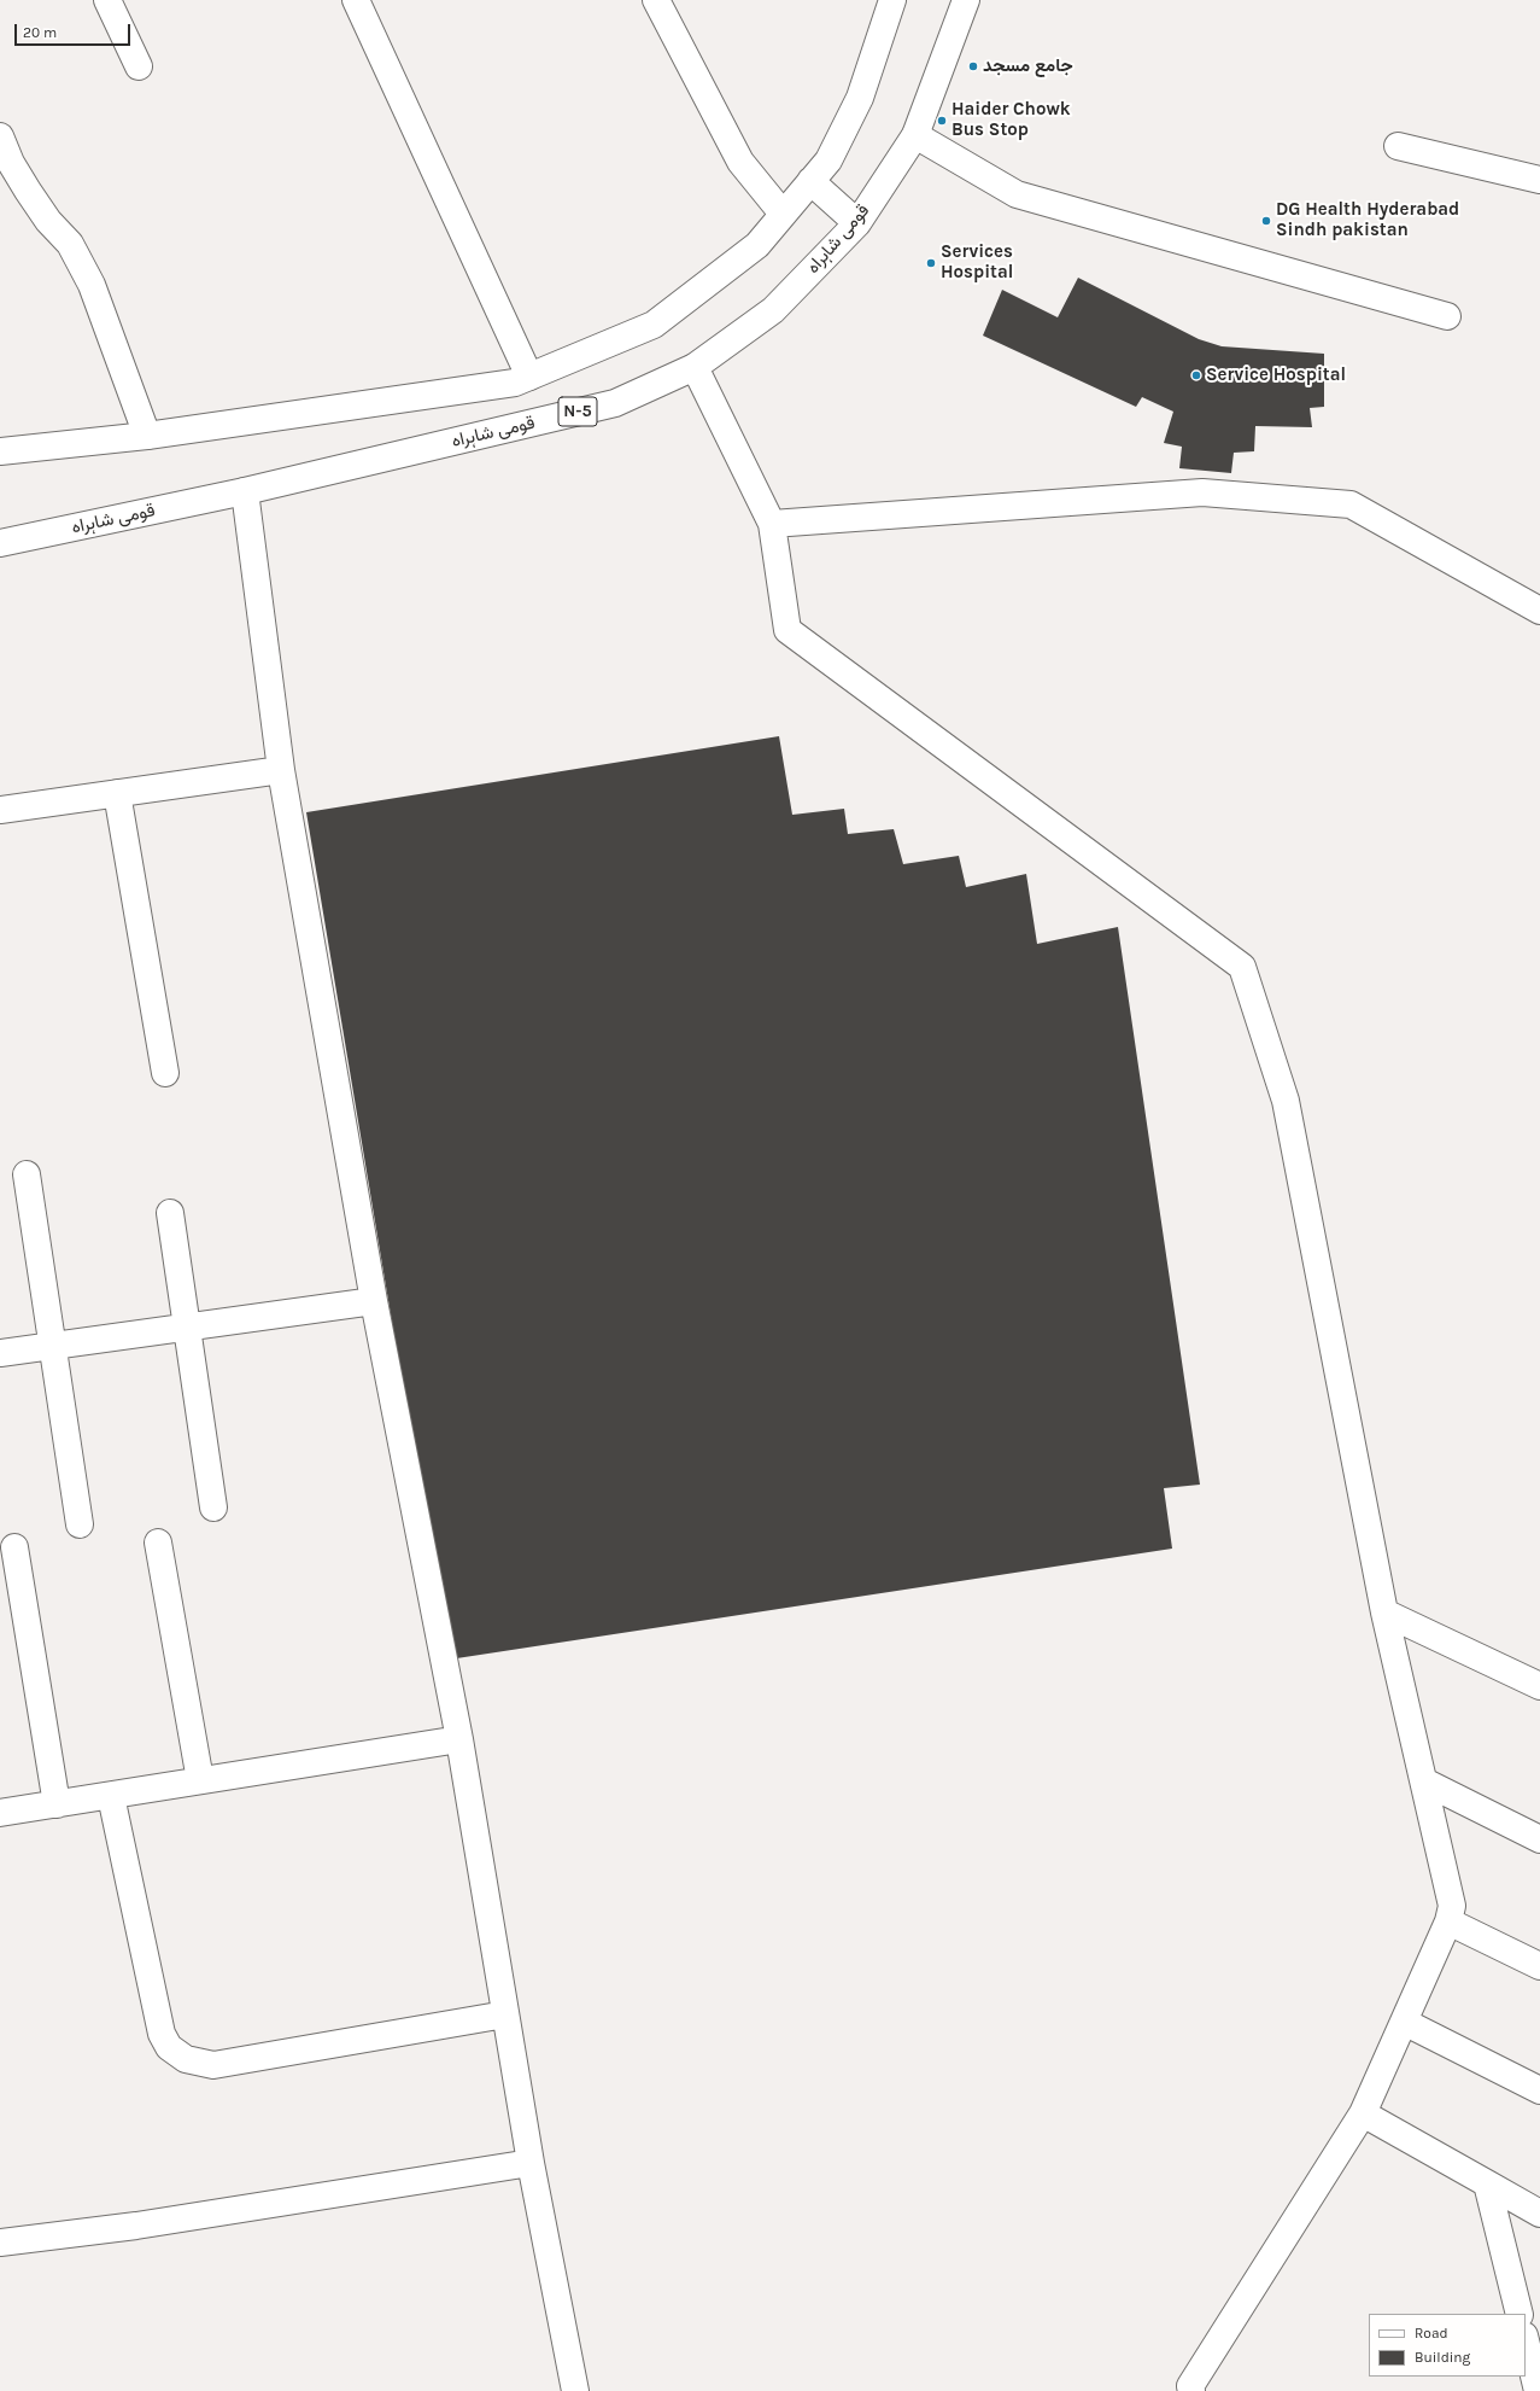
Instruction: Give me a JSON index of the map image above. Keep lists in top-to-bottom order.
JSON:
{
  "streets": {
    "main road": ["قومی شاہراہ", "N-5"]
  },
  "places": [
    "جامع مسجد",
    "Haider Chowk Bus Stop",
    "DG Health Hyderabad Sindh pakistan",
    "Services Hospital",
    "Service Hospital"
  ],
  "legend": ["Road", "Building"],
  "scale_bar": "20 m"
}
